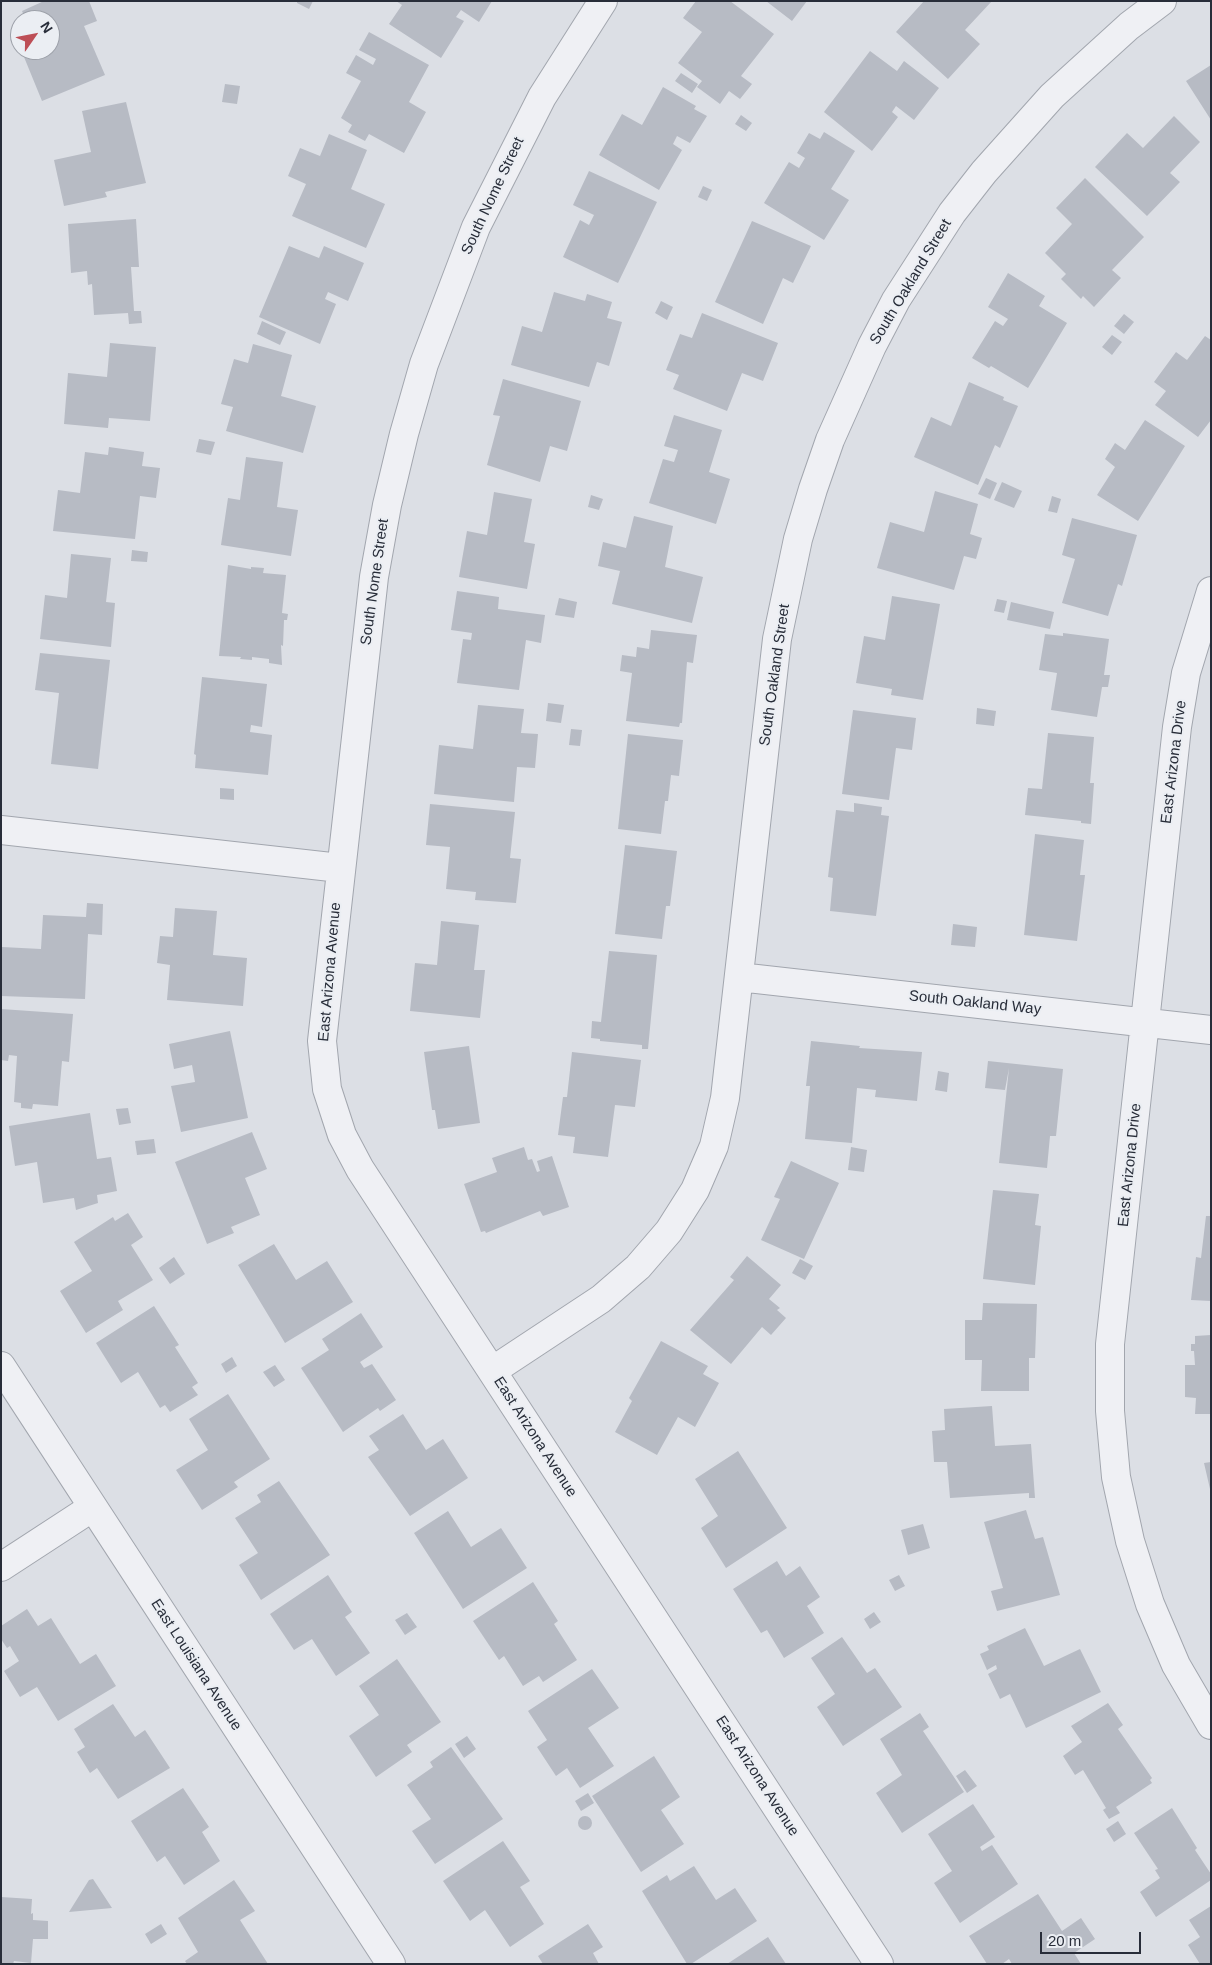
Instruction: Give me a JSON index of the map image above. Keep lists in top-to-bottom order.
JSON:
{
  "streets": {
    "street": [
      "South Nome Street",
      "South Oakland Street",
      "East Arizona Drive",
      "East Arizona Avenue",
      "South Oakland Way",
      "East Louisiana Avenue"
    ]
  },
  "crossings": [
    ["South Nome Street", "East Arizona Avenue"],
    ["South Oakland Street", "East Arizona Avenue"],
    ["South Oakland Street", "South Oakland Way"],
    ["East Arizona Drive", "South Oakland Way"]
  ],
  "scale_bar": "20 m",
  "north": "top right"
}
